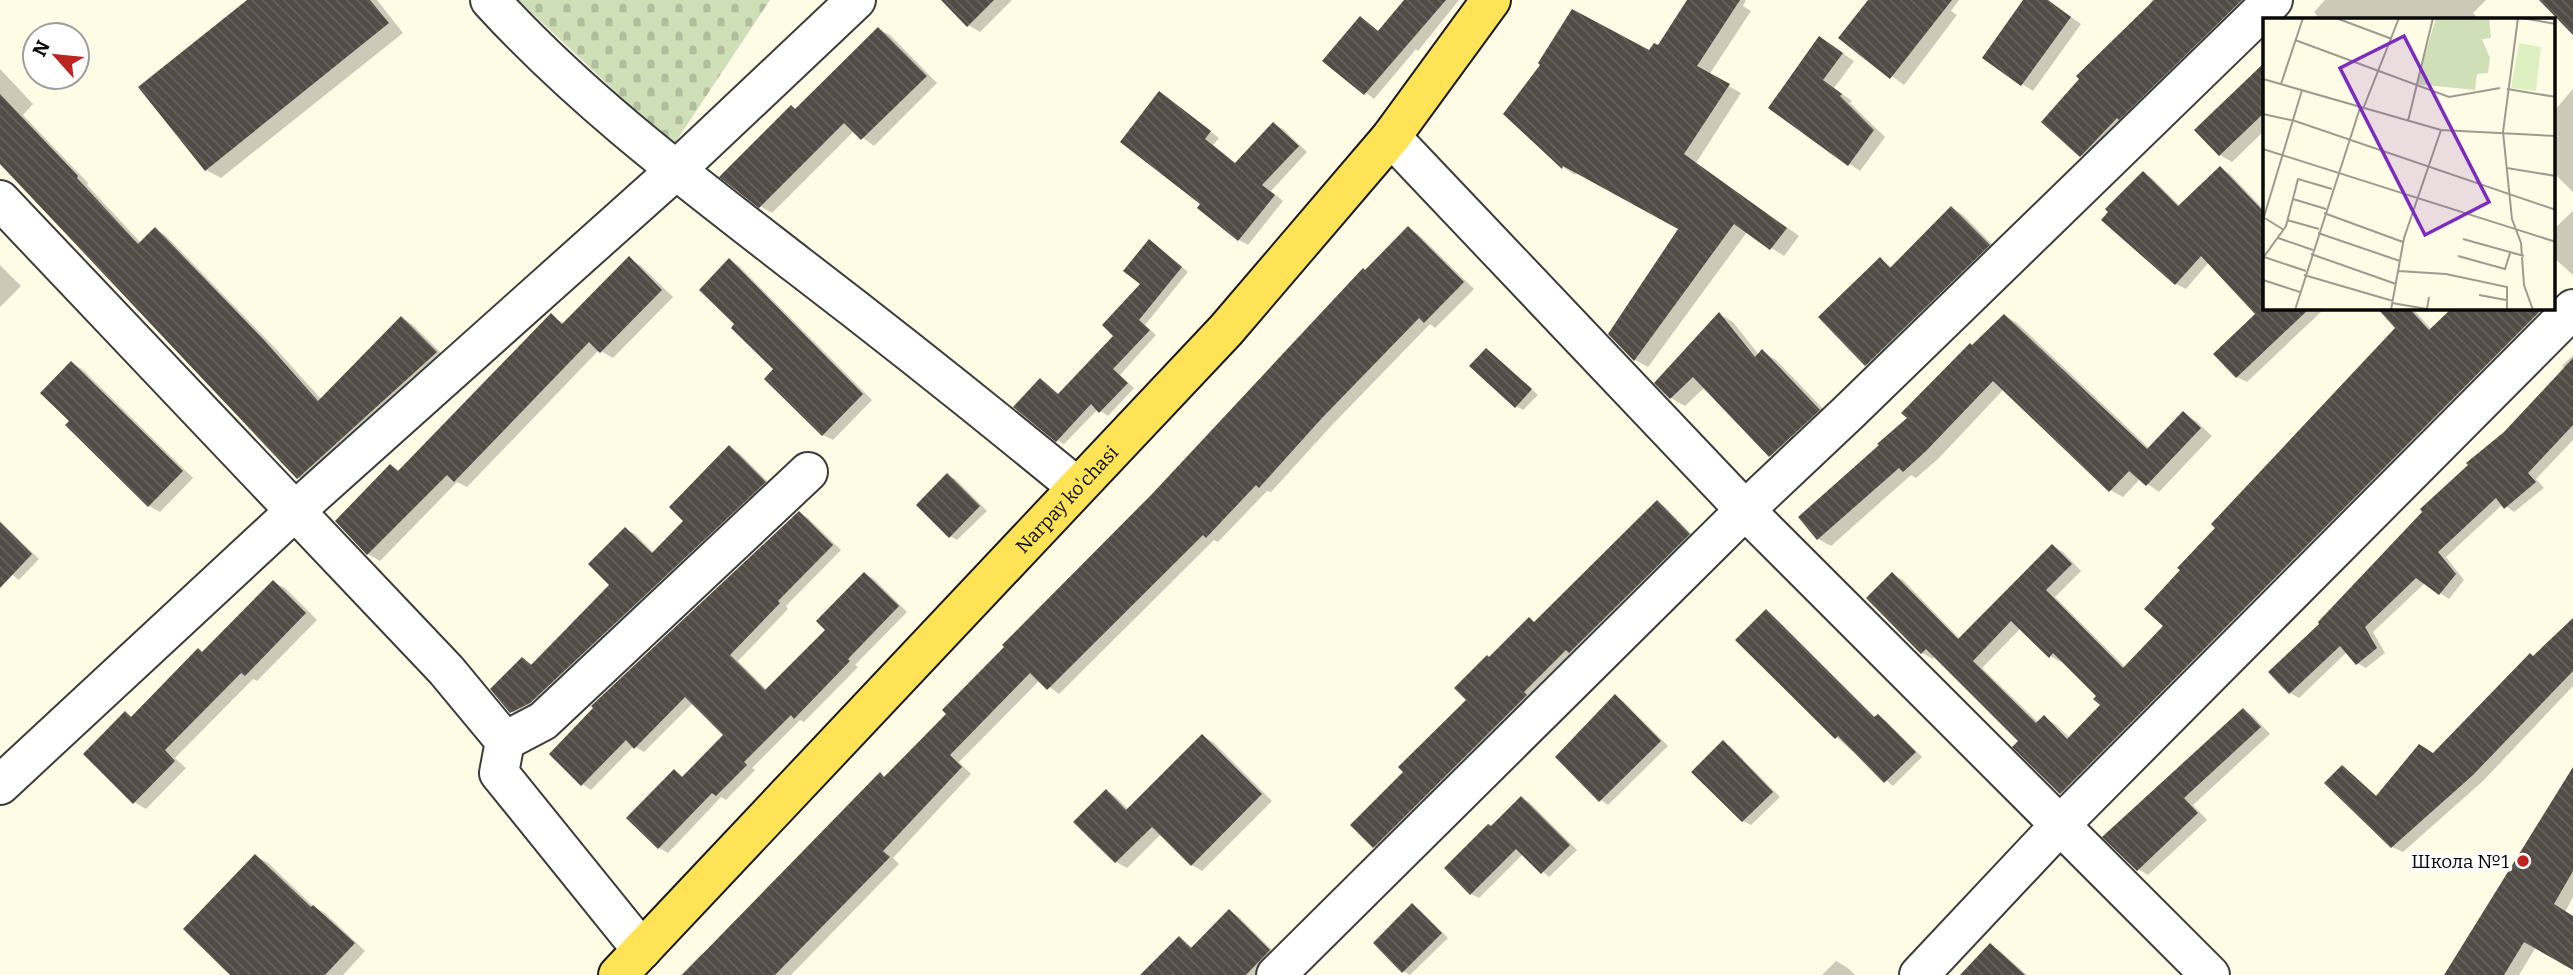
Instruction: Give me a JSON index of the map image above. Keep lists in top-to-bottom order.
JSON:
{
  "streets": {
    "main road": ["Narpay ko'chasi"]
  },
  "places": ["Школа №1"],
  "north": "top left"
}
